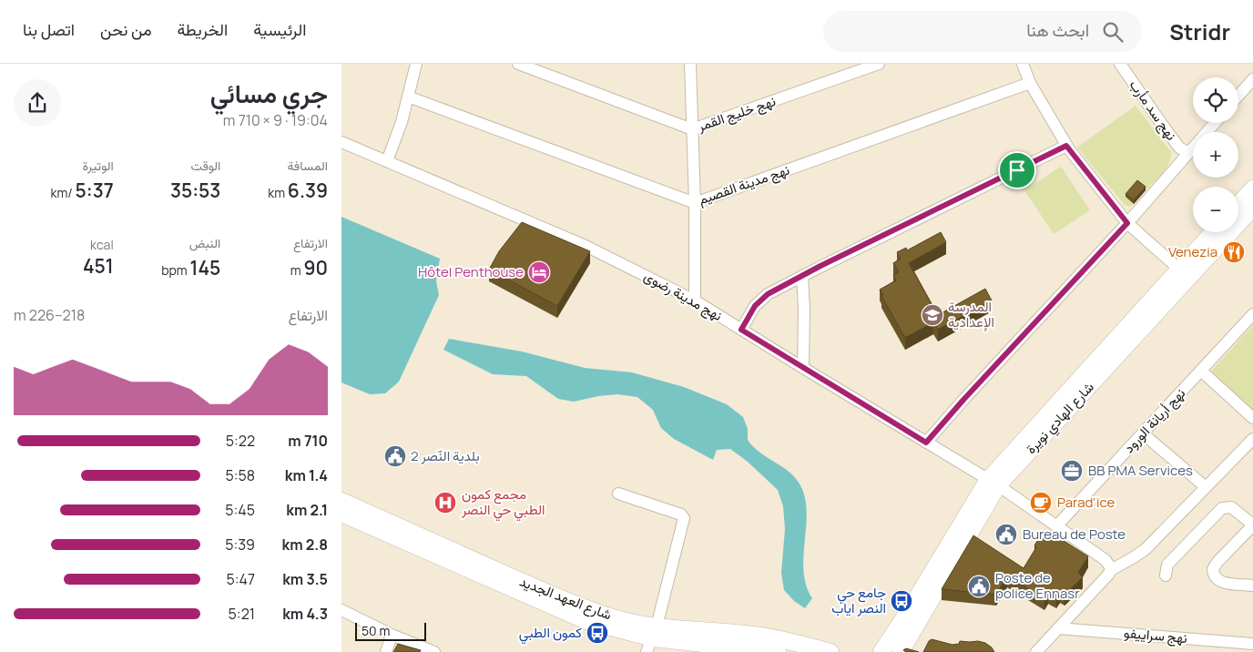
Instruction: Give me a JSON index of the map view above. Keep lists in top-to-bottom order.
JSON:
{
  "streets": {
    "main road": ["شارع الهادي نويرة", "شارع العهد الجديد"],
    "street": [
      "نهج سد مأرب",
      "نهج خليج القمر",
      "نهج مدينة القصيم",
      "نهج مدينة رضوى",
      "نهج أريانة الورود",
      "نهج سراييفو"
    ]
  },
  "crossings": [
    ["نهج مدينة رضوى", "شارع الهادي نويرة"]
  ],
  "places": {
    "restaurant": ["Venezia"],
    "hotel": ["Hôtel Penthouse"],
    "school or university": ["المدرسة الإعدادية"],
    "public building": ["بلدية النّصر 2", "Bureau de Poste", "Poste de police Ennasr"],
    "office": ["BB PMA Services"],
    "hospital": ["مجمع كمون الطبي حي النصر"],
    "cafe": ["Parad'ice"],
    "bus stop": ["جامع حي النصر اياب", "كمون الطبي"]
  },
  "scale_bar": "50 m",
  "page": {
    "header": "Stridr",
    "search": "ابحث هنا",
    "nav": [
      "الرئيسية",
      "الخريطة",
      "من نحن",
      "اتصل بنا"
    ],
    "heading": ["جري مسائي", "19:04 · 9 × 710 m"],
    "map_buttons": ["+", "−"],
    "stats": [
      ["المسافة", "6.39 km"],
      ["الوقت", "35:53"],
      ["الوتيرة", "5:37 /km"],
      ["الارتفاع", "90 m"],
      ["النبض", "145 bpm"],
      ["kcal", "451"]
    ],
    "chart": ["الارتفاع", "218–226 m"],
    "list": [
      {
        "name": "710 m",
        "note": "5:22"
      },
      {
        "name": "1.4 km",
        "note": "5:58"
      },
      {
        "name": "2.1 km",
        "note": "5:45"
      },
      {
        "name": "2.8 km",
        "note": "5:39"
      },
      {
        "name": "3.5 km",
        "note": "5:47"
      },
      {
        "name": "4.3 km",
        "note": "5:21"
      }
    ],
    "scale": "50 m"
  }
}
